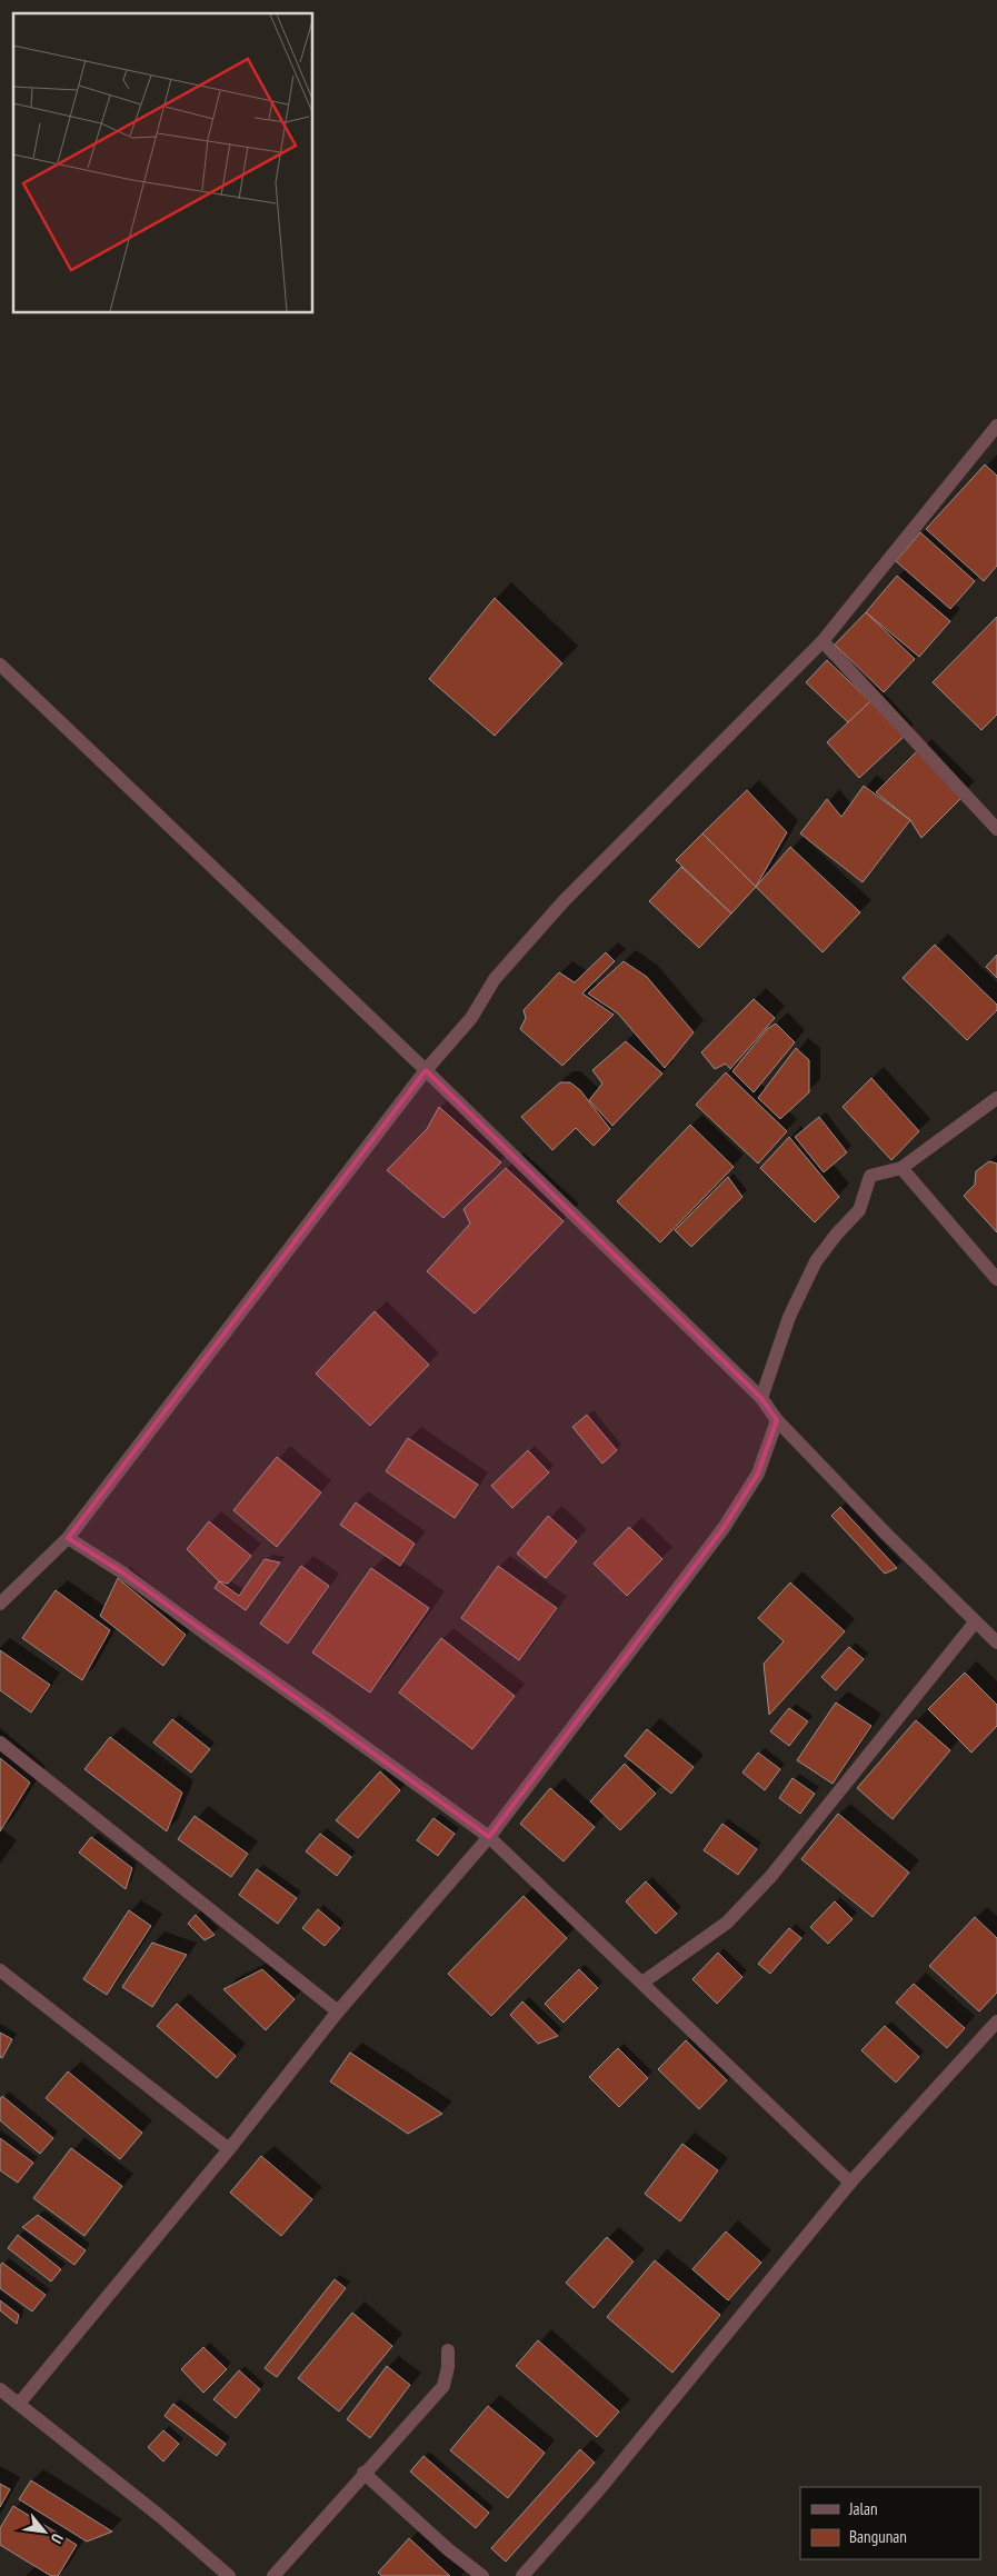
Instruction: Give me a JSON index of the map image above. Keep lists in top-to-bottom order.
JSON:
{
  "legend": ["Jalan", "Bangunan"],
  "north": "bottom right"
}
